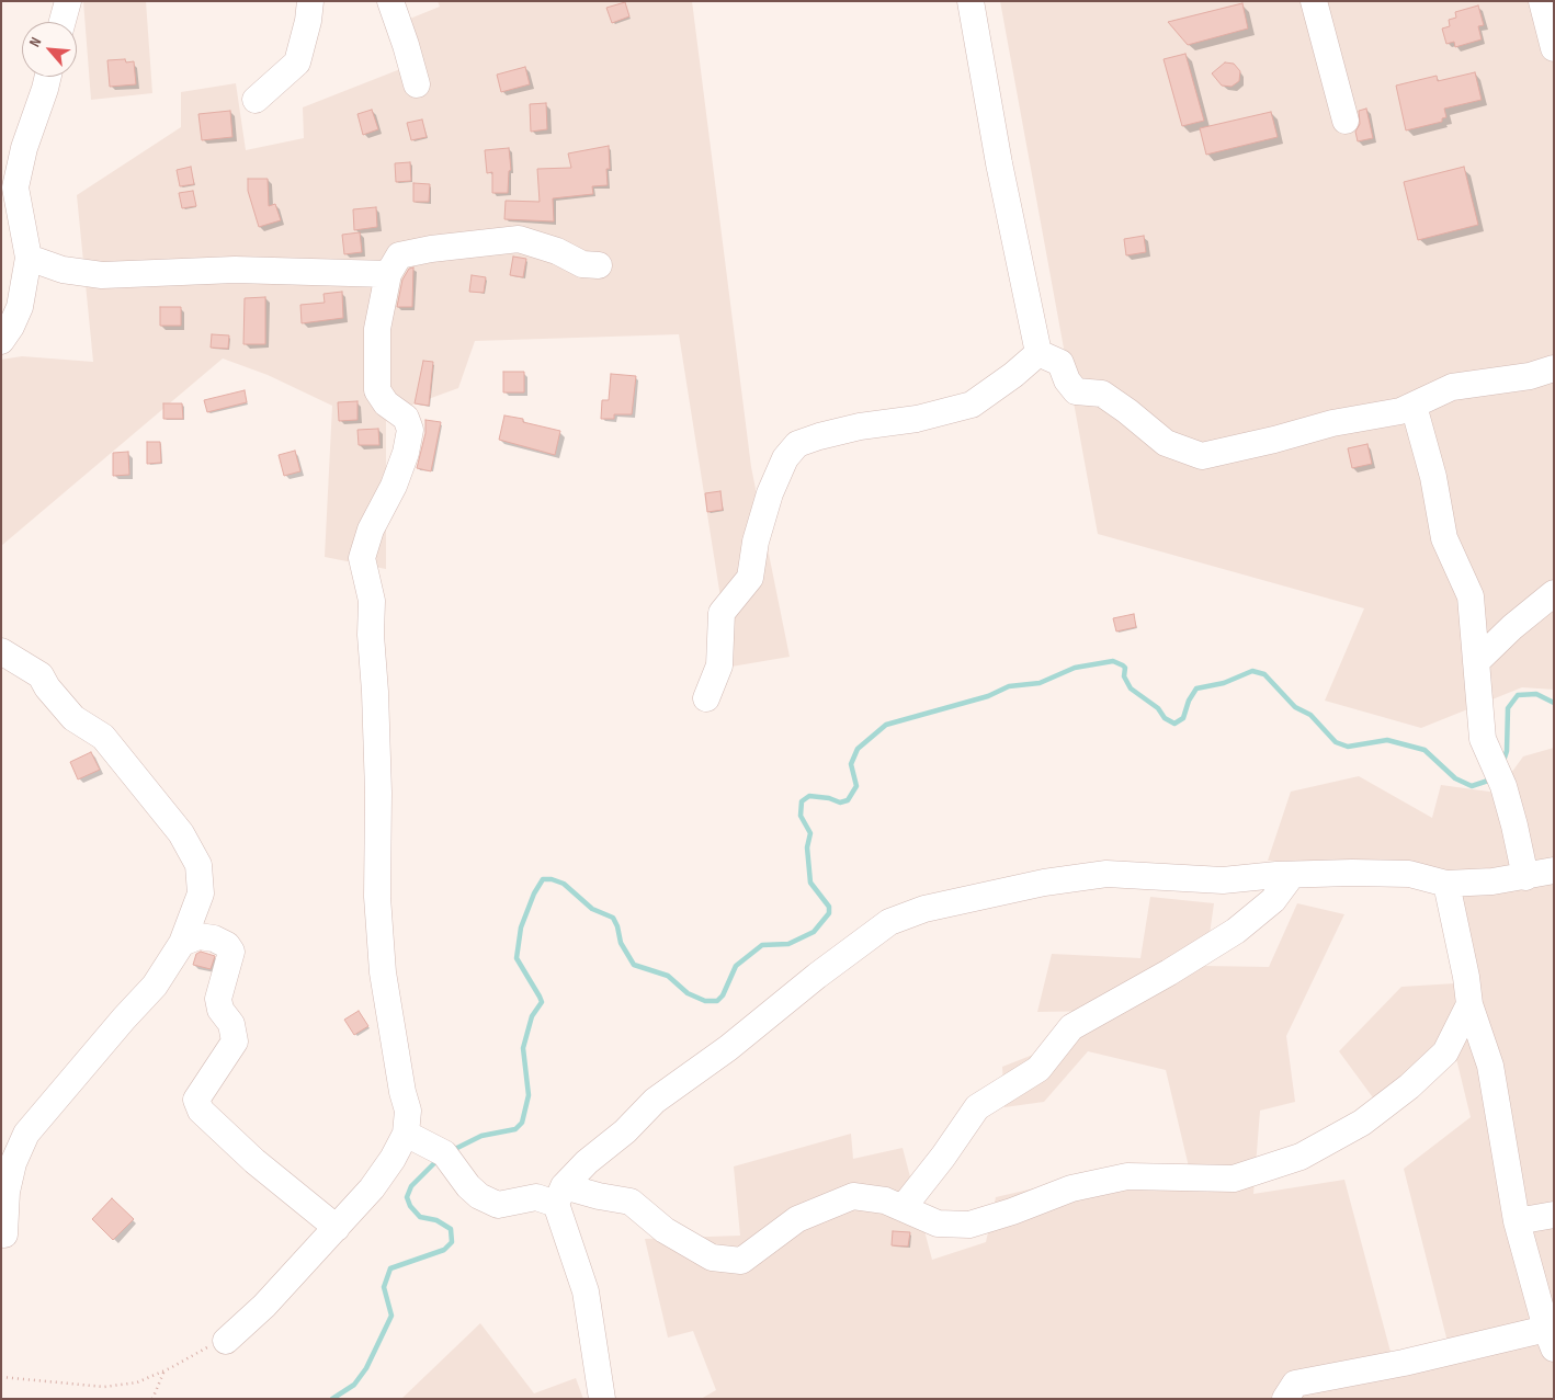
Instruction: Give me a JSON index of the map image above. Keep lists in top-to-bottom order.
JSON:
{
  "north": "top left"
}
